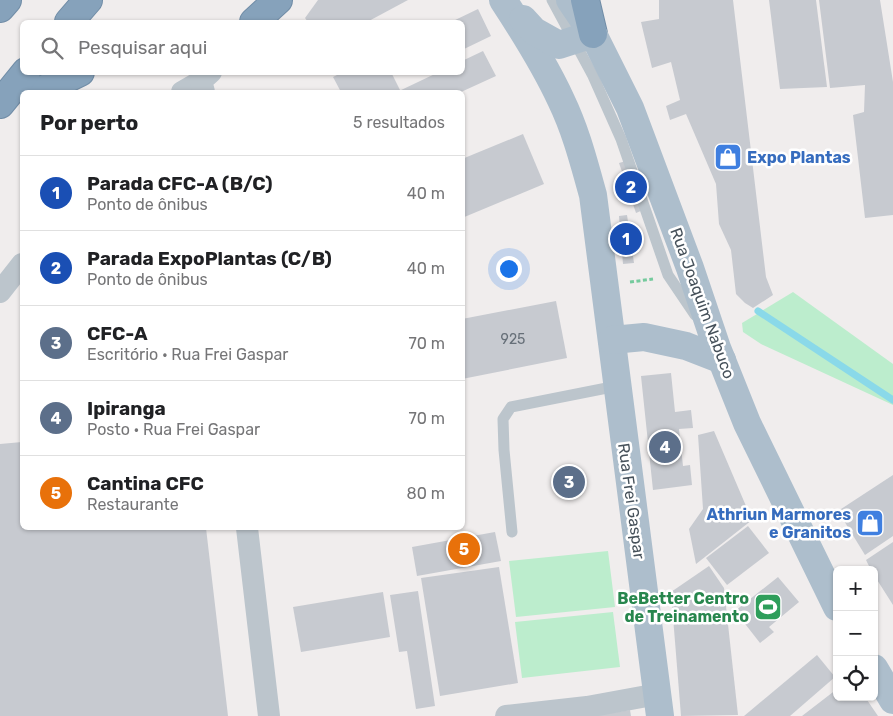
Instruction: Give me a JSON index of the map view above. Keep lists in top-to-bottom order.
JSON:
{
  "streets": {
    "main road": ["Rua Joaquim Nabuco", "Rua Frei Gaspar"]
  },
  "places": {
    "shop": ["Expo Plantas", "Athriun Marmores e Granitos"],
    "sports": ["BeBetter Centro de Treinamento"]
  },
  "house_numbers": ["925"],
  "page": {
    "search": "Pesquisar aqui",
    "heading": ["Por perto", "5 resultados"],
    "list": [
      {
        "mark": "1",
        "name": "Parada CFC-A (B/C)",
        "note": "Ponto de ônibus",
        "value": "40 m"
      },
      {
        "mark": "2",
        "name": "Parada ExpoPlantas (C/B)",
        "note": "Ponto de ônibus",
        "value": "40 m"
      },
      {
        "mark": "3",
        "name": "CFC-A",
        "note": "Escritório · Rua Frei Gaspar",
        "value": "70 m"
      },
      {
        "mark": "4",
        "name": "Ipiranga",
        "note": "Posto · Rua Frei Gaspar",
        "value": "70 m"
      },
      {
        "mark": "5",
        "name": "Cantina CFC",
        "note": "Restaurante",
        "value": "80 m"
      }
    ],
    "pins": [
      "2",
      "1",
      "4",
      "3",
      "5"
    ],
    "map_buttons": ["+", "−"]
  }
}
